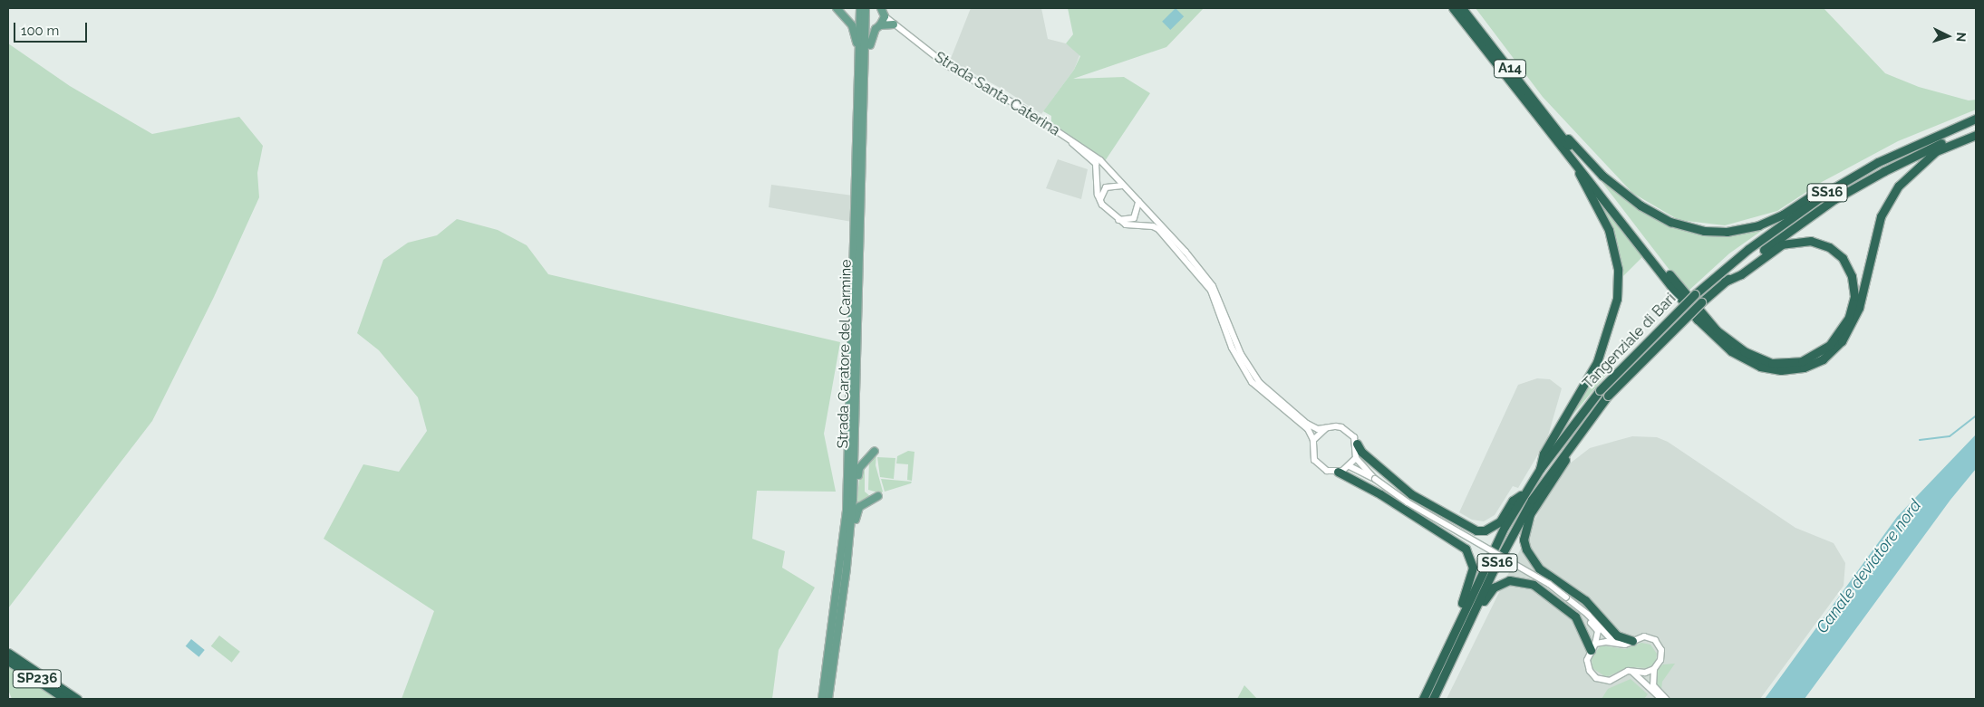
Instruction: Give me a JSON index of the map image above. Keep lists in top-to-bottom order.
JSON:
{
  "streets": {
    "highway": [
      "A14",
      "SS16",
      "Tangenziale di Bari",
      "SP236"
    ],
    "main road": ["Strada Caratore del Carmine"],
    "street": ["Strada Santa Caterina"]
  },
  "water": ["Canale deviatore nord"],
  "scale_bar": "100 m",
  "north": "right"
}
